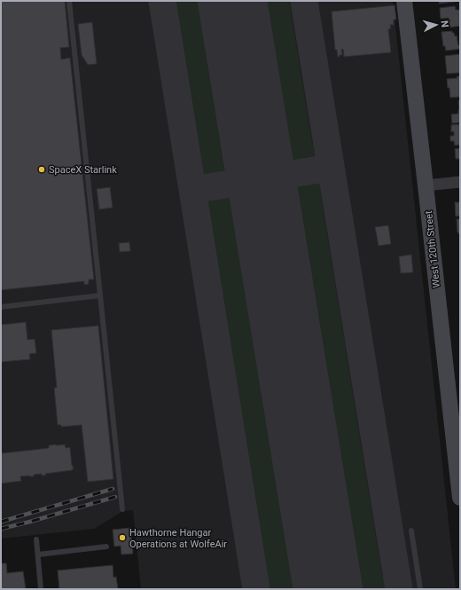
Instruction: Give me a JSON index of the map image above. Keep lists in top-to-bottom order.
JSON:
{
  "streets": {
    "main road": ["West 120th Street"]
  },
  "places": ["SpaceX Starlink", "Hawthorne Hangar Operations at WolfeAir"],
  "north": "right"
}
